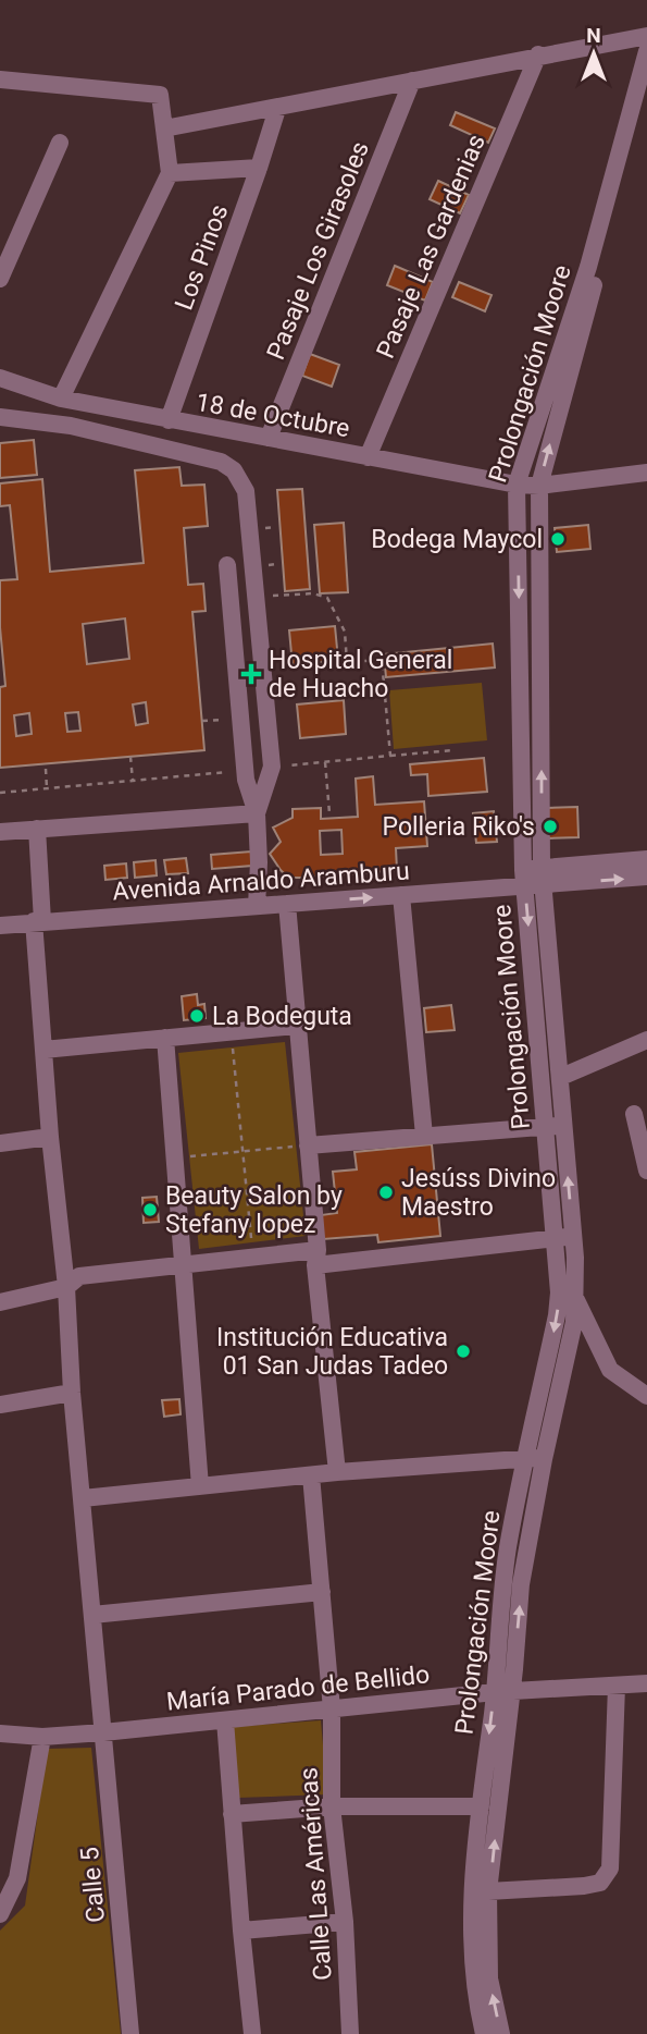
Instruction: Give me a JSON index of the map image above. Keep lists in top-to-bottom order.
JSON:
{
  "streets": {
    "street": [
      "Pasaje Las Gardenias",
      "Pasaje Los Girasoles",
      "Los Pinos",
      "Prolongación Moore",
      "18 de Octubre",
      "Avenida Arnaldo Aramburu",
      "María Parado de Bellido",
      "Calle Las Américas",
      "Calle 5"
    ]
  },
  "crossings": [
    ["Pasaje Las Gardenias", "18 de Octubre"],
    ["Pasaje Los Girasoles", "18 de Octubre"],
    ["Los Pinos", "18 de Octubre"],
    ["Prolongación Moore", "18 de Octubre"],
    ["Prolongación Moore", "Avenida Arnaldo Aramburu"],
    ["Prolongación Moore", "María Parado de Bellido"],
    ["Avenida Arnaldo Aramburu", "Calle 5"],
    ["María Parado de Bellido", "Calle Las Américas"],
    ["María Parado de Bellido", "Calle 5"]
  ],
  "places": {
    "other": [
      "Bodega Maycol",
      "Polleria Riko's",
      "La Bodeguta",
      "Jesúss Divino Maestro",
      "Beauty Salon by Stefany lopez",
      "Institución Educativa 01 San Judas Tadeo"
    ],
    "health": ["Hospital General de Huacho"]
  },
  "north": "top"
}
